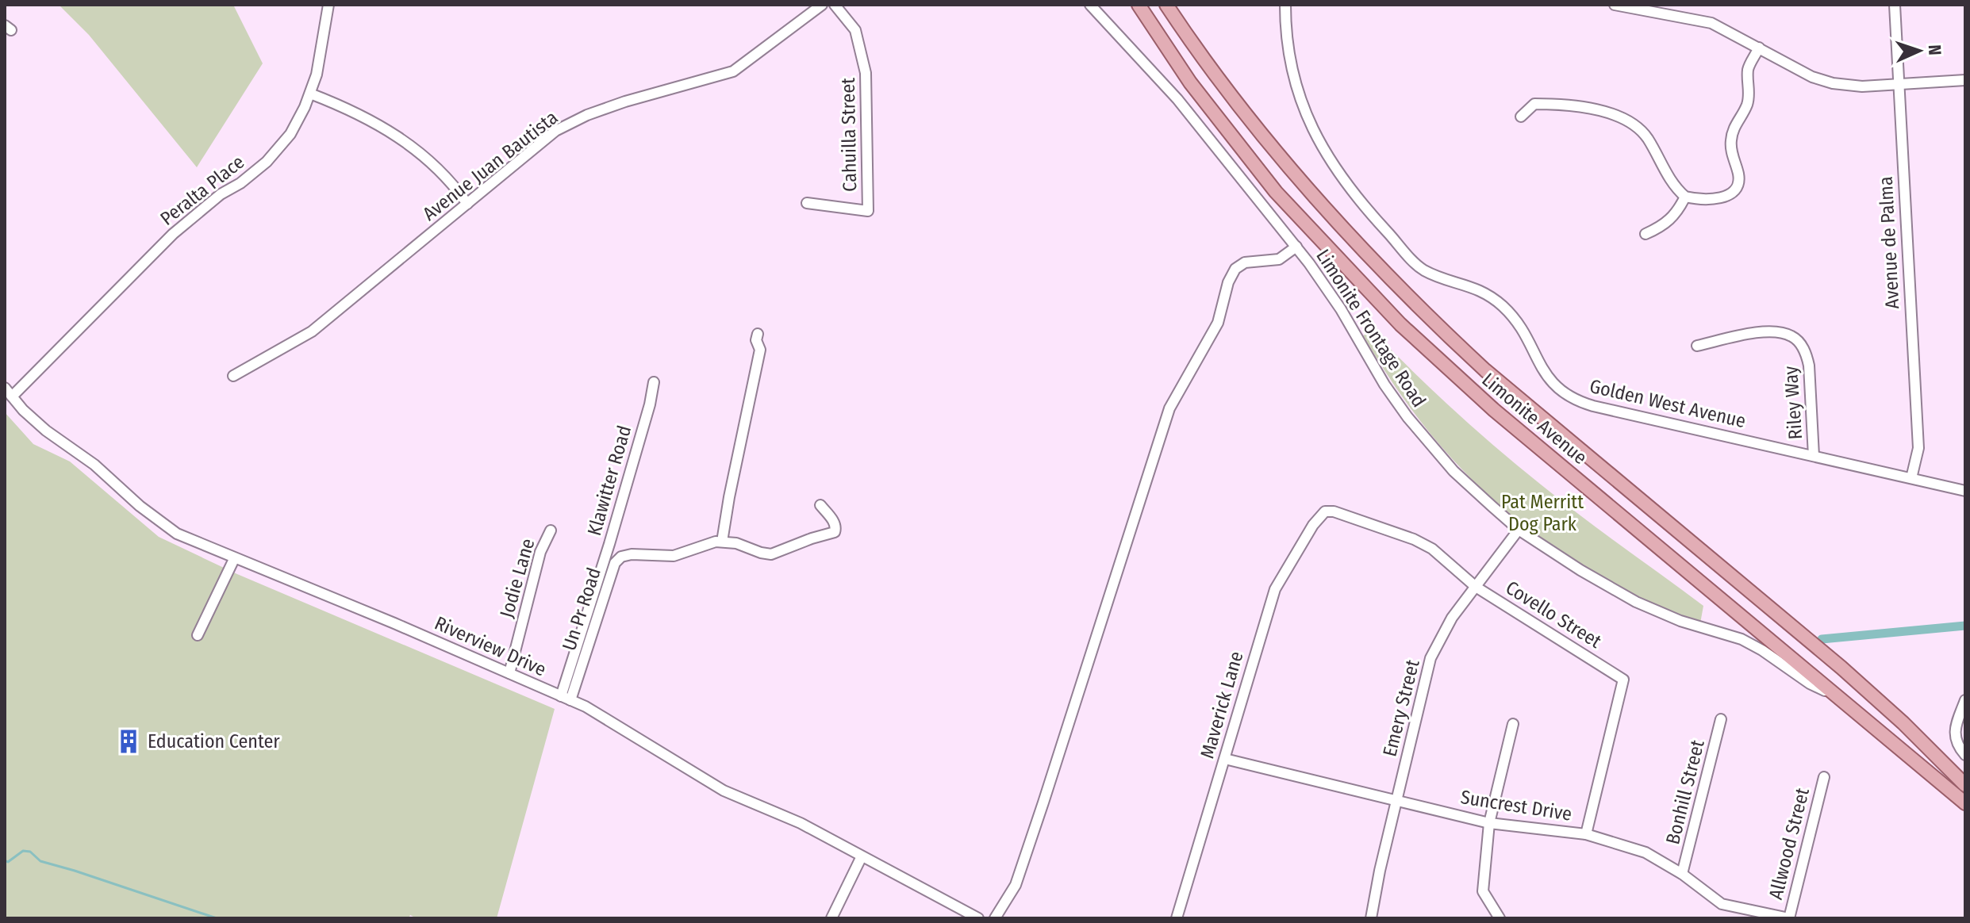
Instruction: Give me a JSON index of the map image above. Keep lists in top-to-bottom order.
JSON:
{
  "streets": {
    "main road": ["Limonite Avenue"],
    "street": [
      "Cahuilla Street",
      "Avenue Juan Bautista",
      "Peralta Place",
      "Avenue de Palma",
      "Limonite Frontage Road",
      "Riley Way",
      "Golden West Avenue",
      "Klawitter Road",
      "Jodie Lane",
      "Un Pr Road",
      "Covello Street",
      "Riverview Drive",
      "Maverick Lane",
      "Emery Street",
      "Bonhill Street",
      "Suncrest Drive",
      "Allwood Street"
    ]
  },
  "crossings": [
    ["Peralta Place", "Riverview Drive"],
    ["Avenue de Palma", "Golden West Avenue"],
    ["Limonite Frontage Road", "Limonite Avenue"],
    ["Limonite Frontage Road", "Emery Street"],
    ["Riley Way", "Golden West Avenue"],
    ["Klawitter Road", "Un Pr Road"],
    ["Klawitter Road", "Riverview Drive"],
    ["Jodie Lane", "Riverview Drive"],
    ["Un Pr Road", "Riverview Drive"],
    ["Covello Street", "Maverick Lane"],
    ["Covello Street", "Emery Street"],
    ["Covello Street", "Suncrest Drive"],
    ["Maverick Lane", "Suncrest Drive"],
    ["Emery Street", "Suncrest Drive"],
    ["Bonhill Street", "Suncrest Drive"],
    ["Suncrest Drive", "Allwood Street"]
  ],
  "parks": ["Pat Merritt Dog Park"],
  "places": {
    "building": ["Education Center"]
  },
  "north": "right"
}
